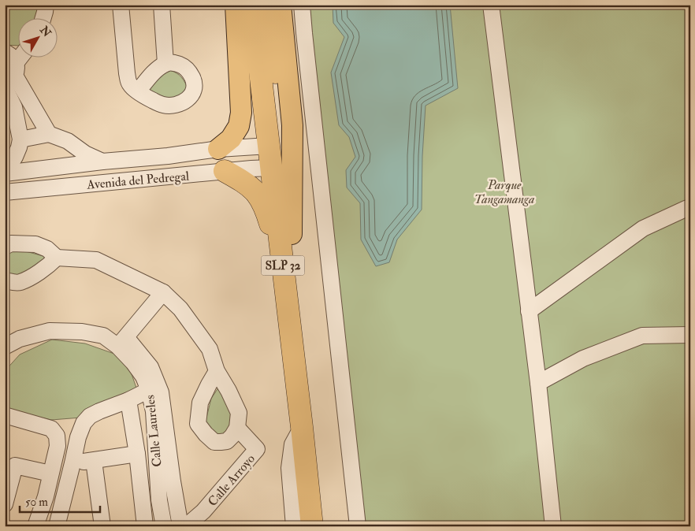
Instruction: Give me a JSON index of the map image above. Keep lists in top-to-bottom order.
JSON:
{
  "streets": {
    "highway": ["SLP 32"],
    "street": ["Avenida del Pedregal", "Calle Laureles", "Calle Arroyo"]
  },
  "crossings": [
    ["Avenida del Pedregal", "SLP 32"]
  ],
  "parks": ["Parque Tangamanga"],
  "scale_bar": "50 m",
  "north": "top right"
}
